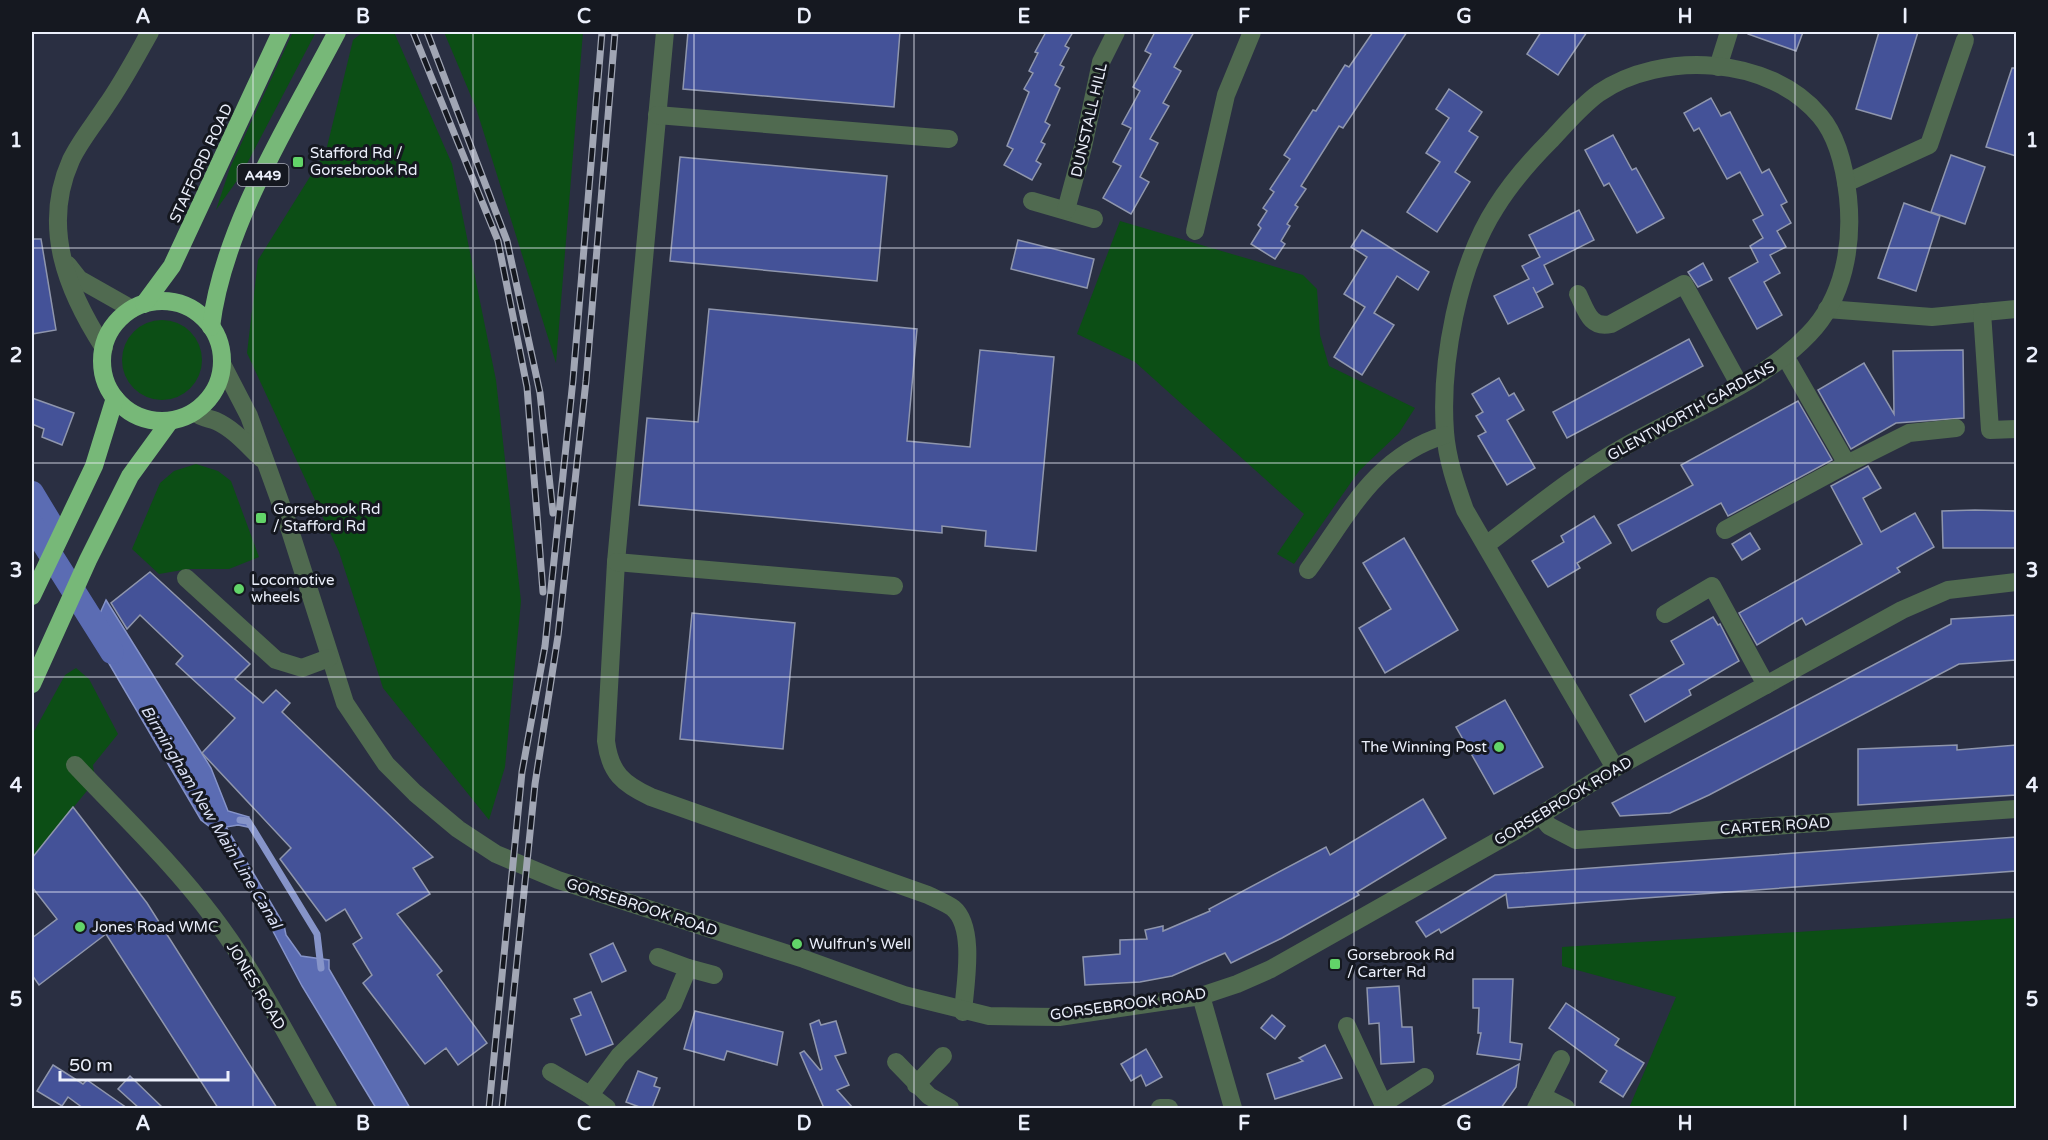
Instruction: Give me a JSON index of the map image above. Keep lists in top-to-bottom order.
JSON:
{
  "streets": {
    "highway": ["STAFFORD ROAD", "A449"],
    "street": [
      "DUNSTALL HILL",
      "GLENTWORTH GARDENS",
      "GORSEBROOK ROAD",
      "CARTER ROAD",
      "JONES ROAD"
    ]
  },
  "crossings": [
    ["STAFFORD ROAD", "A449"],
    ["STAFFORD ROAD", "GORSEBROOK ROAD"],
    ["A449", "GORSEBROOK ROAD"],
    ["GLENTWORTH GARDENS", "GORSEBROOK ROAD"],
    ["GORSEBROOK ROAD", "CARTER ROAD"]
  ],
  "water": ["Birmingham New Main Line Canal"],
  "places": {
    "transit": ["Stafford Rd / Gorsebrook Rd", "Gorsebrook Rd / Stafford Rd", "Gorsebrook Rd / Carter Rd"],
    "other": [
      "Locomotive wheels",
      "The Winning Post",
      "Jones Road WMC",
      "Wulfrun's Well"
    ]
  },
  "scale_bar": "50 m",
  "grid": {
    "columns": [
      "A",
      "B",
      "C",
      "D",
      "E",
      "F",
      "G",
      "H",
      "I"
    ],
    "rows": [
      "1",
      "2",
      "3",
      "4",
      "5"
    ]
  }
}
